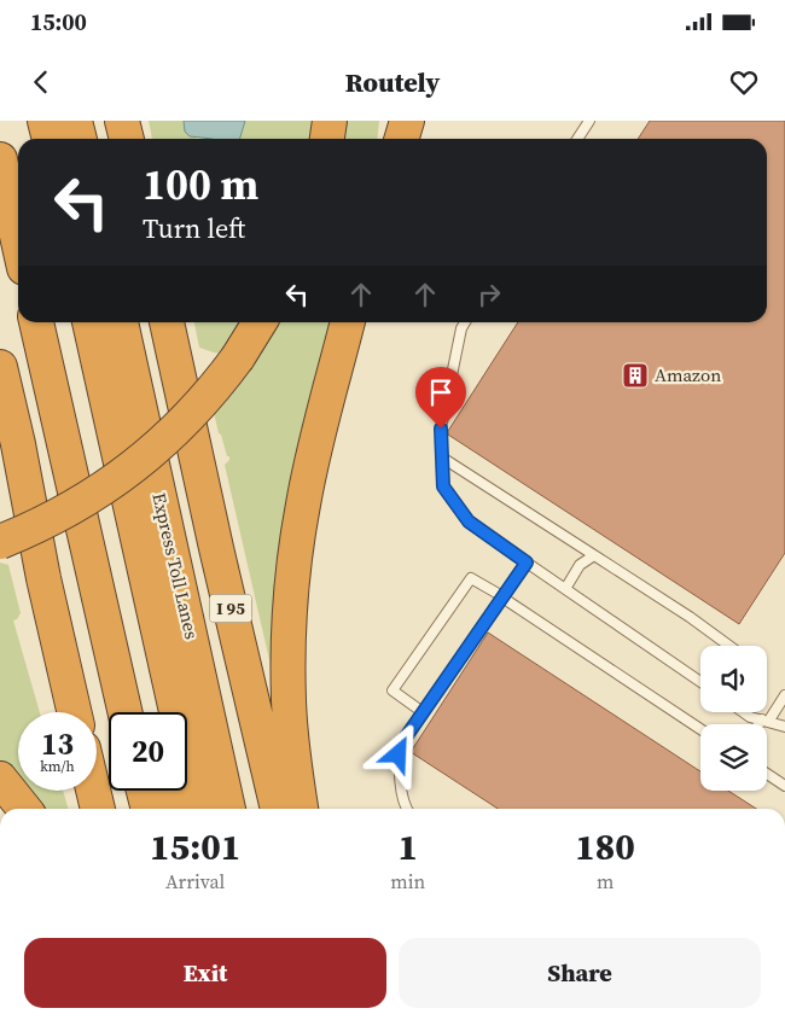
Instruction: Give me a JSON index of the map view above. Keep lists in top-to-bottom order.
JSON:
{
  "streets": {
    "highway": ["Express Toll Lanes", "I 95"]
  },
  "places": {
    "building": ["Amazon"]
  },
  "page": {
    "status": "15:00",
    "header": "Routely",
    "turn": ["100 m", "Turn left"],
    "speed": "13 km/h",
    "limit": "20",
    "eta": [
      "15:01",
      "Arrival",
      "1",
      "min",
      "180",
      "m"
    ],
    "buttons": ["Exit", "Share"]
  }
}
